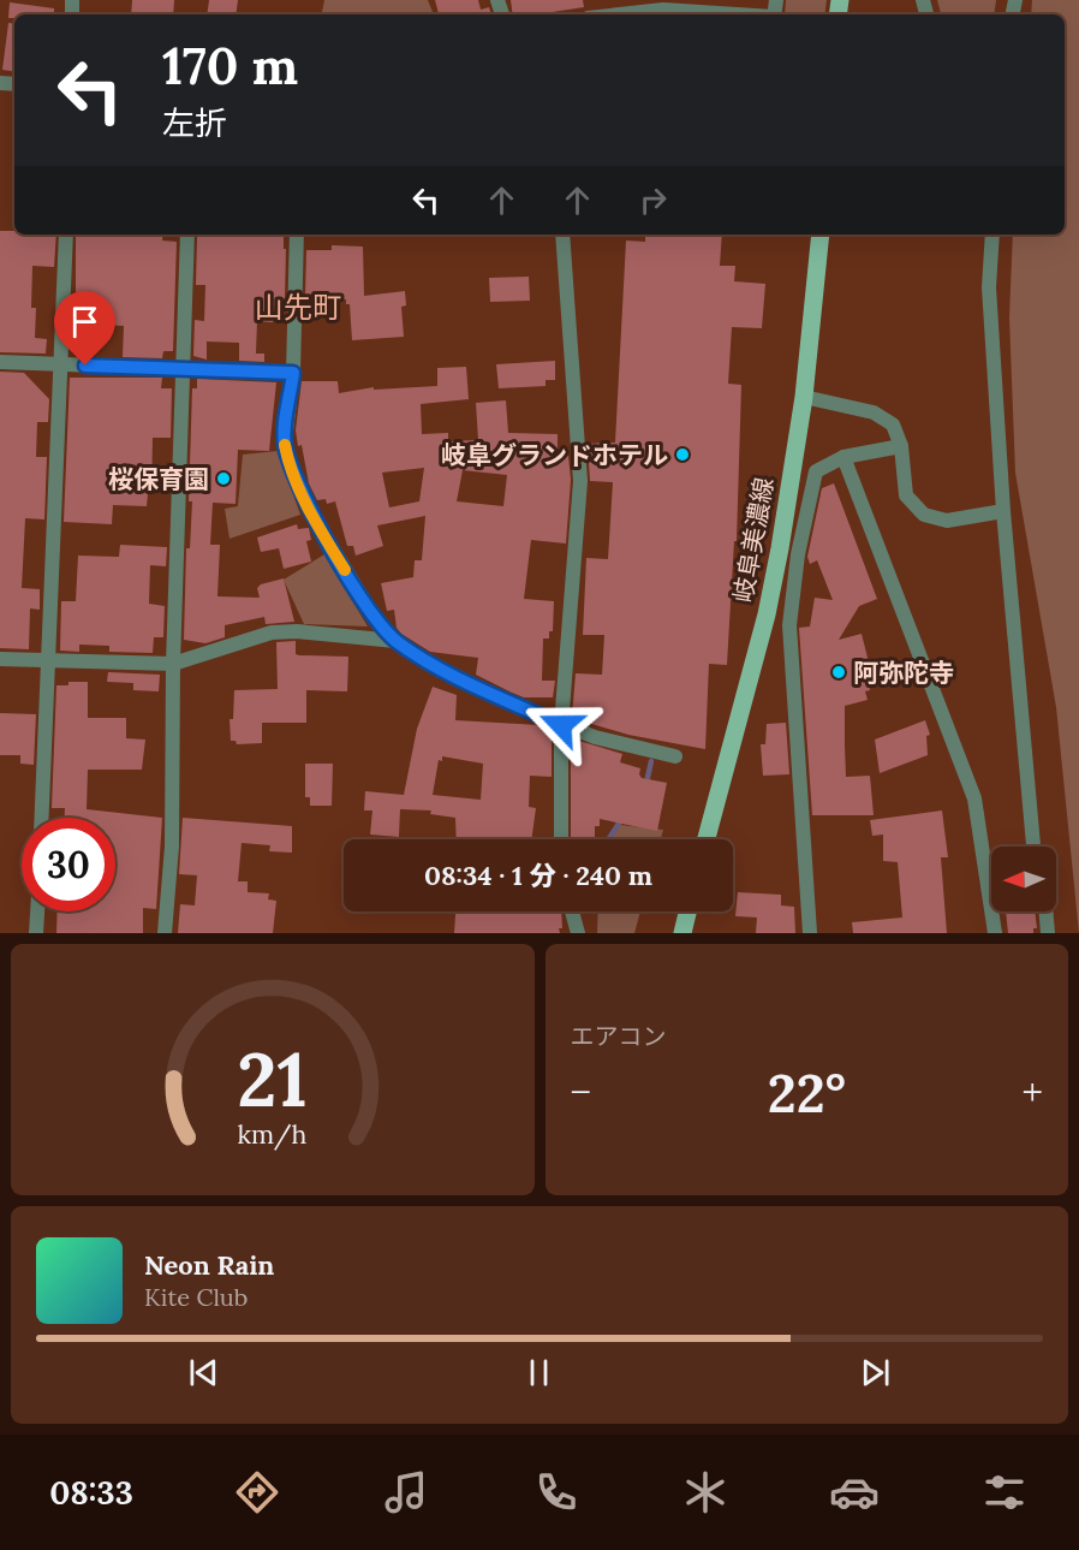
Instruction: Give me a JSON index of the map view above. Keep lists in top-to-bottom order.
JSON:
{
  "streets": {
    "main road": ["岐阜美濃線"]
  },
  "districts": ["山先町"],
  "places": ["岐阜グランドホテル", "桜保育園", "阿弥陀寺"],
  "north": "left",
  "page": {
    "turn": ["170 m", "左折"],
    "limit": "30",
    "trip": "08:34 · 1 分 · 240 m",
    "tile": "エアコン",
    "heat": ["−", "22°", "+"],
    "song": ["Neon Rain", "Kite Club"],
    "tabs": "08:33",
    "gauge": ["21", "km/h"]
  }
}
